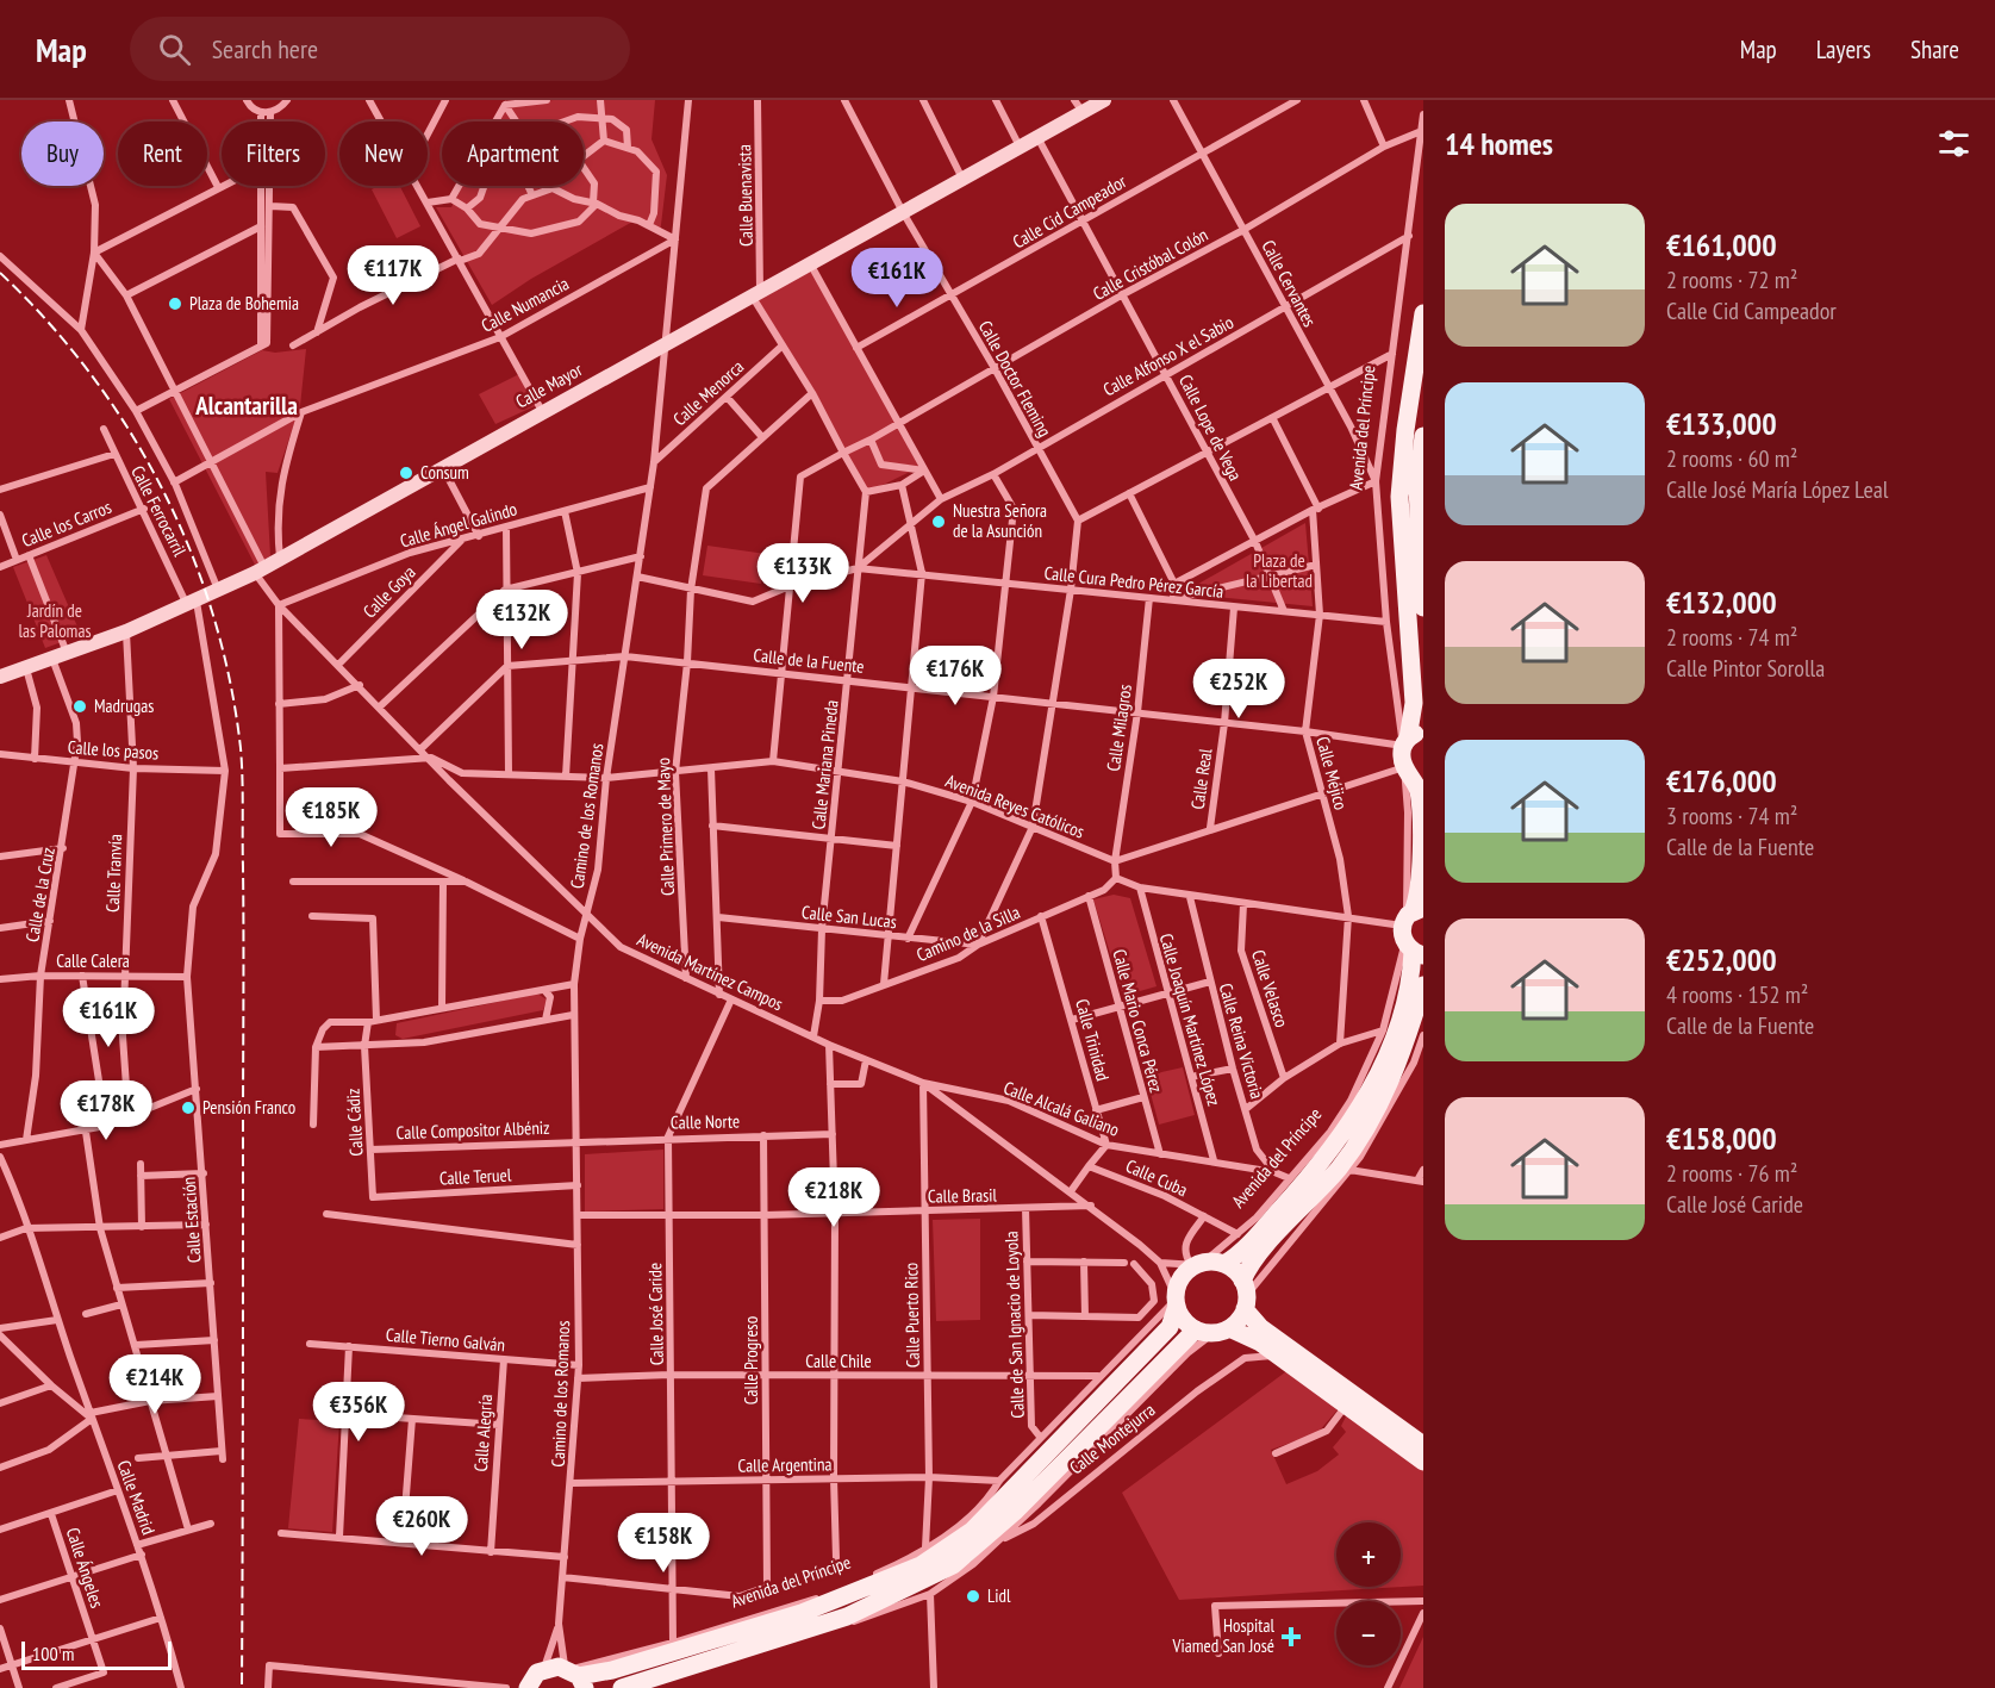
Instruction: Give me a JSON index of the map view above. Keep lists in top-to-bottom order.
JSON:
{
  "streets": {
    "main road": ["Calle Mayor", "Avenida del Príncipe"],
    "street": [
      "Calle Buenavista",
      "Calle Cid Campeador",
      "Calle Cristóbal Colón",
      "Calle Cervantes",
      "Calle Numancia",
      "Calle Alfonso X el Sabio",
      "Calle Doctor Fleming",
      "Calle Menorca",
      "Calle Lope de Vega",
      "Calle Ferrocarril",
      "Calle los Carros",
      "Calle Ángel Galindo",
      "Calle Cura Pedro Pérez García",
      "Calle Goya",
      "Calle de la Fuente",
      "Calle Milagros",
      "Calle los pasos",
      "Calle Mariana Pineda",
      "Calle Méjico",
      "Calle Real",
      "Avenida Reyes Católicos",
      "Camino de los Romanos",
      "Calle Primero de Mayo",
      "Calle Tranvía",
      "Calle de la Cruz",
      "Calle San Lucas",
      "Camino de la Silla",
      "Calle Calera",
      "Avenida Martínez Campos",
      "Calle Velasco",
      "Calle Joaquín Martínez López",
      "Calle Mario Conca Pérez",
      "Calle Trinidad",
      "Calle Reina Victoria",
      "Calle Alcalá Galiano",
      "Calle Cádiz",
      "Calle Norte",
      "Calle Compositor Albéniz",
      "Calle Teruel",
      "Calle Cuba",
      "Calle Brasil",
      "Calle Estación",
      "Calle José Caride",
      "Calle Puerto Rico",
      "Calle de San Ignacio de Loyola",
      "Calle Tierno Galván",
      "Calle Progreso",
      "Calle Chile",
      "Calle Alegría",
      "Calle Montejurra",
      "Calle Argentina",
      "Calle Madrid",
      "Calle Ángeles"
    ]
  },
  "crossings": [
    ["Calle Buenavista", "Calle Mayor"],
    ["Calle Cid Campeador", "Calle Cervantes"],
    ["Calle Cid Campeador", "Calle Doctor Fleming"],
    ["Calle Cid Campeador", "Calle Lope de Vega"],
    ["Calle Cristóbal Colón", "Calle Cervantes"],
    ["Calle Cristóbal Colón", "Calle Doctor Fleming"],
    ["Calle Cristóbal Colón", "Calle Lope de Vega"],
    ["Calle Cristóbal Colón", "Avenida del Príncipe"],
    ["Calle Cervantes", "Calle Alfonso X el Sabio"],
    ["Calle Cervantes", "Avenida del Príncipe"],
    ["Calle Numancia", "Camino de los Romanos"],
    ["Calle Numancia", "Avenida Martínez Campos"],
    ["Calle Alfonso X el Sabio", "Calle Doctor Fleming"],
    ["Calle Alfonso X el Sabio", "Calle Lope de Vega"],
    ["Calle Alfonso X el Sabio", "Avenida del Príncipe"],
    ["Calle Alfonso X el Sabio", "Calle Cura Pedro Pérez García"],
    ["Calle Alfonso X el Sabio", "Calle Mariana Pineda"],
    ["Calle Doctor Fleming", "Calle Mayor"],
    ["Calle Mayor", "Calle Lope de Vega"],
    ["Calle Mayor", "Calle Ferrocarril"],
    ["Calle Mayor", "Camino de los Romanos"],
    ["Calle Mayor", "Calle Tranvía"],
    ["Calle Mayor", "Calle de la Cruz"],
    ["Calle Mayor", "Avenida Martínez Campos"],
    ["Calle Mayor", "Calle Estación"],
    ["Calle Menorca", "Camino de los Romanos"],
    ["Calle Lope de Vega", "Calle Cura Pedro Pérez García"],
    ["Avenida del Príncipe", "Calle Cura Pedro Pérez García"],
    ["Avenida del Príncipe", "Calle de la Fuente"],
    ["Avenida del Príncipe", "Camino de los Romanos"],
    ["Avenida del Príncipe", "Avenida Martínez Campos"],
    ["Avenida del Príncipe", "Calle Cuba"],
    ["Avenida del Príncipe", "Calle José Caride"],
    ["Avenida del Príncipe", "Calle Puerto Rico"],
    ["Avenida del Príncipe", "Calle de San Ignacio de Loyola"],
    ["Avenida del Príncipe", "Calle Chile"],
    ["Avenida del Príncipe", "Calle Argentina"],
    ["Calle Ferrocarril", "Calle los Carros"],
    ["Calle Ferrocarril", "Calle Estación"],
    ["Calle Ángel Galindo", "Calle Goya"],
    ["Calle Ángel Galindo", "Camino de los Romanos"],
    ["Calle Ángel Galindo", "Avenida Martínez Campos"],
    ["Calle Cura Pedro Pérez García", "Calle Milagros"],
    ["Calle Cura Pedro Pérez García", "Calle Mariana Pineda"],
    ["Calle Cura Pedro Pérez García", "Calle Méjico"],
    ["Calle Cura Pedro Pérez García", "Calle Real"],
    ["Calle Goya", "Avenida Martínez Campos"],
    ["Calle de la Fuente", "Calle Milagros"],
    ["Calle de la Fuente", "Calle Mariana Pineda"],
    ["Calle de la Fuente", "Calle Méjico"],
    ["Calle de la Fuente", "Calle Real"],
    ["Calle de la Fuente", "Camino de los Romanos"],
    ["Calle de la Fuente", "Calle Primero de Mayo"],
    ["Calle Milagros", "Avenida Reyes Católicos"],
    ["Calle los pasos", "Calle Tranvía"],
    ["Calle los pasos", "Calle de la Cruz"],
    ["Calle los pasos", "Calle Estación"],
    ["Calle Mariana Pineda", "Avenida Reyes Católicos"],
    ["Calle Mariana Pineda", "Calle San Lucas"],
    ["Calle Mariana Pineda", "Camino de la Silla"],
    ["Avenida Reyes Católicos", "Camino de los Romanos"],
    ["Avenida Reyes Católicos", "Calle Primero de Mayo"],
    ["Avenida Reyes Católicos", "Avenida Martínez Campos"],
    ["Camino de los Romanos", "Avenida Martínez Campos"],
    ["Camino de los Romanos", "Calle Norte"],
    ["Camino de los Romanos", "Calle Compositor Albéniz"],
    ["Camino de los Romanos", "Calle Teruel"],
    ["Camino de los Romanos", "Calle Brasil"],
    ["Camino de los Romanos", "Calle Tierno Galván"],
    ["Camino de los Romanos", "Calle Chile"],
    ["Camino de los Romanos", "Calle Argentina"],
    ["Calle Primero de Mayo", "Avenida Martínez Campos"],
    ["Calle Tranvía", "Calle Calera"],
    ["Calle de la Cruz", "Calle Calera"],
    ["Calle San Lucas", "Camino de la Silla"],
    ["Camino de la Silla", "Calle Mario Conca Pérez"],
    ["Camino de la Silla", "Calle Trinidad"],
    ["Calle Calera", "Calle Estación"],
    ["Avenida Martínez Campos", "Calle Alcalá Galiano"],
    ["Avenida Martínez Campos", "Calle Brasil"],
    ["Avenida Martínez Campos", "Calle José Caride"],
    ["Avenida Martínez Campos", "Calle Puerto Rico"],
    ["Calle Joaquín Martínez López", "Calle Alcalá Galiano"],
    ["Calle Mario Conca Pérez", "Calle Alcalá Galiano"],
    ["Calle Trinidad", "Calle Alcalá Galiano"],
    ["Calle Reina Victoria", "Calle Alcalá Galiano"],
    ["Calle Alcalá Galiano", "Calle Puerto Rico"],
    ["Calle Cádiz", "Calle Compositor Albéniz"],
    ["Calle Cádiz", "Calle Teruel"],
    ["Calle Norte", "Calle Compositor Albéniz"],
    ["Calle Norte", "Calle José Caride"],
    ["Calle Norte", "Calle Progreso"],
    ["Calle Brasil", "Calle José Caride"],
    ["Calle Brasil", "Calle Puerto Rico"],
    ["Calle Brasil", "Calle de San Ignacio de Loyola"],
    ["Calle Brasil", "Calle Progreso"],
    ["Calle José Caride", "Calle Progreso"],
    ["Calle José Caride", "Calle Chile"],
    ["Calle José Caride", "Calle Argentina"],
    ["Calle Puerto Rico", "Calle Chile"],
    ["Calle Puerto Rico", "Calle Argentina"],
    ["Calle de San Ignacio de Loyola", "Calle Chile"],
    ["Calle Tierno Galván", "Calle Alegría"],
    ["Calle Progreso", "Calle Chile"],
    ["Calle Progreso", "Calle Argentina"]
  ],
  "districts": ["Alcantarilla"],
  "parks": ["Plaza de la Libertad", "Jardín de las Palomas"],
  "places": {
    "other": [
      "Plaza de Bohemia",
      "Consum",
      "Nuestra Señora de la Asunción",
      "Madrugas",
      "Pensión Franco",
      "Lidl"
    ],
    "health": ["Hospital Viamed San José"]
  },
  "scale_bar": "100 m",
  "page": {
    "header": "Map",
    "search": "Search here",
    "nav": ["Map", "Layers", "Share"],
    "heading": "14 homes",
    "chip": [
      "Buy",
      "Rent",
      "Filters",
      "New",
      "Apartment"
    ],
    "list": [
      {
        "name": "€161,000",
        "note": "2 rooms · 72 m² · Calle Cid Campeador"
      },
      {
        "name": "€133,000",
        "note": "2 rooms · 60 m² · Calle José María López Leal"
      },
      {
        "name": "€132,000",
        "note": "2 rooms · 74 m² · Calle Pintor Sorolla"
      },
      {
        "name": "€176,000",
        "note": "3 rooms · 74 m² · Calle de la Fuente"
      },
      {
        "name": "€252,000",
        "note": "4 rooms · 152 m² · Calle de la Fuente"
      },
      {
        "name": "€158,000",
        "note": "2 rooms · 76 m² · Calle José Caride"
      }
    ],
    "price": [
      "€117K",
      "€161K",
      "€133K",
      "€132K",
      "€176K",
      "€252K",
      "€185K",
      "€161K",
      "€178K",
      "€218K",
      "€214K",
      "€356K",
      "€260K",
      "€158K"
    ],
    "map_buttons": ["+", "−"],
    "scale": "100 m"
  }
}
